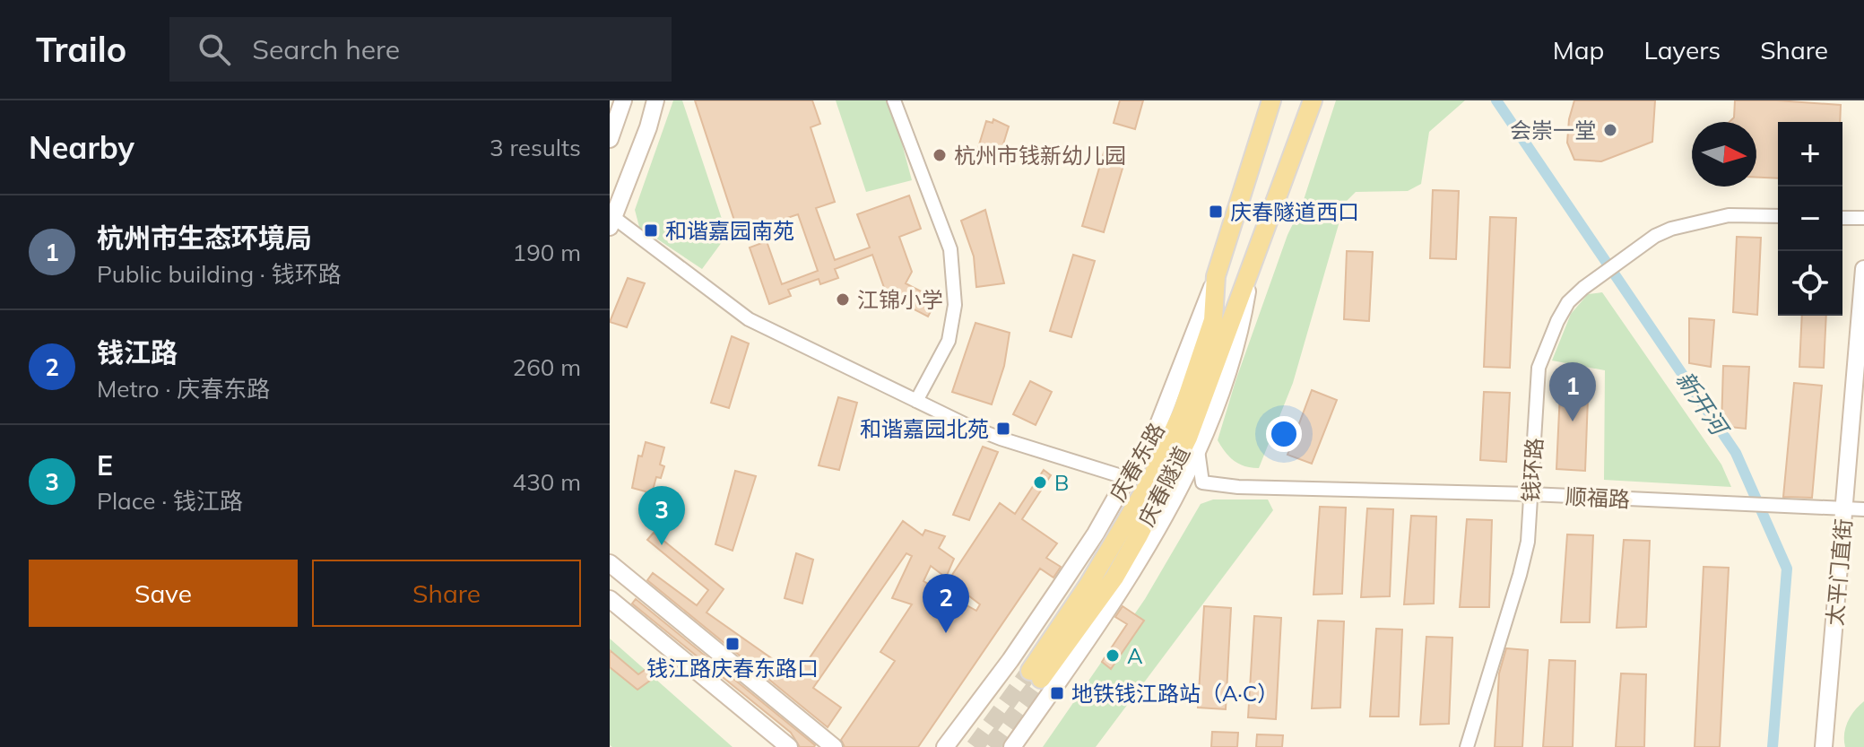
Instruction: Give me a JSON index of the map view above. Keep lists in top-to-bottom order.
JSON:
{
  "streets": {
    "main road": ["庆春东路", "庆春隧道", "太平门直街"],
    "street": ["钱环路", "顺福路"]
  },
  "crossings": [
    ["庆春东路", "庆春隧道"],
    ["钱环路", "顺福路"],
    ["顺福路", "太平门直街"]
  ],
  "water": ["新开河"],
  "places": {
    "other": [
      "会崇一堂",
      "杭州市钱新幼儿园",
      "江锦小学",
      "B",
      "A"
    ],
    "transit": [
      "庆春隧道西口",
      "和谐嘉园南苑",
      "和谐嘉园北苑",
      "钱江路庆春东路口",
      "地铁钱江路站（A·C）"
    ]
  },
  "north": "right",
  "page": {
    "header": "Trailo",
    "search": "Search here",
    "nav": ["Map", "Layers", "Share"],
    "heading": ["Nearby", "3 results"],
    "map_buttons": ["+", "−"],
    "list": [
      {
        "mark": "1",
        "name": "杭州市生态环境局",
        "note": "Public building · 钱环路",
        "value": "190 m"
      },
      {
        "mark": "2",
        "name": "钱江路",
        "note": "Metro · 庆春东路",
        "value": "260 m"
      },
      {
        "mark": "3",
        "name": "E",
        "note": "Place · 钱江路",
        "value": "430 m"
      }
    ],
    "pins": ["1", "3", "2"],
    "buttons": ["Save", "Share"]
  }
}
